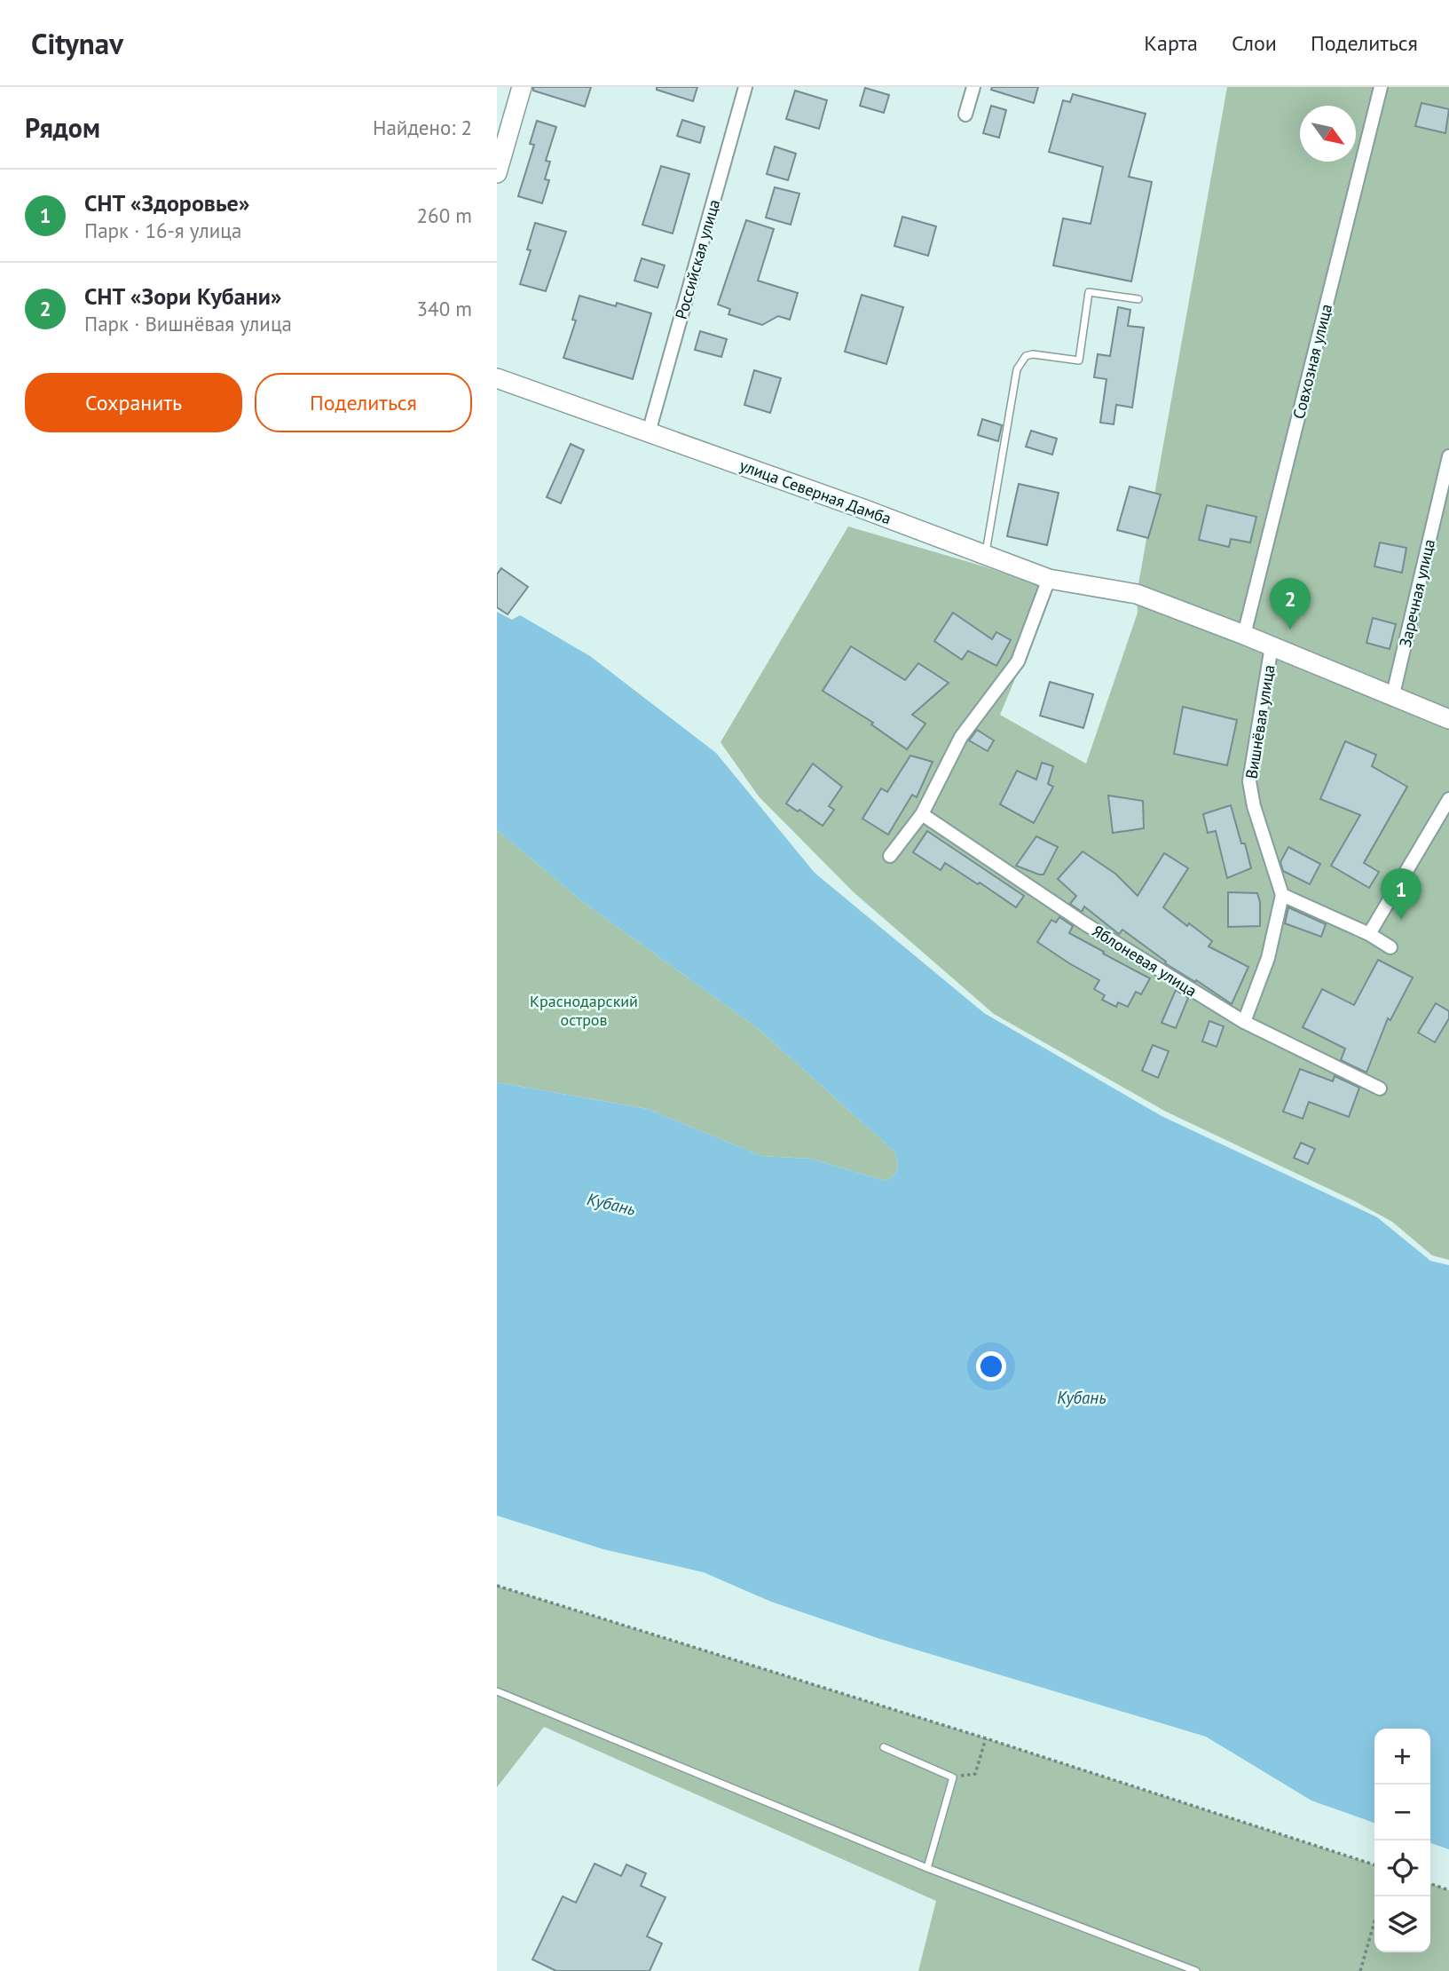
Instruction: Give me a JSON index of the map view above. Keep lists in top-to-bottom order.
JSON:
{
  "streets": {
    "street": [
      "Российская улица",
      "Совхозная улица",
      "улица Северная Дамба",
      "Заречная улица",
      "Вишнёвая улица",
      "Яблоневая улица"
    ]
  },
  "crossings": [
    ["Российская улица", "улица Северная Дамба"],
    ["Совхозная улица", "улица Северная Дамба"],
    ["улица Северная Дамба", "Заречная улица"],
    ["улица Северная Дамба", "Вишнёвая улица"]
  ],
  "water": ["Кубань"],
  "parks": ["Краснодарский остров"],
  "north": "bottom right",
  "page": {
    "header": "Citynav",
    "nav": ["Карта", "Слои", "Поделиться"],
    "heading": ["Рядом", "Найдено: 2"],
    "list": [
      {
        "mark": "1",
        "name": "СНТ «Здоровье»",
        "note": "Парк · 16-я улица",
        "value": "260 m"
      },
      {
        "mark": "2",
        "name": "СНТ «Зори Кубани»",
        "note": "Парк · Вишнёвая улица",
        "value": "340 m"
      }
    ],
    "buttons": ["Сохранить", "Поделиться"],
    "pins": ["2", "1"],
    "map_buttons": ["+", "−"]
  }
}
